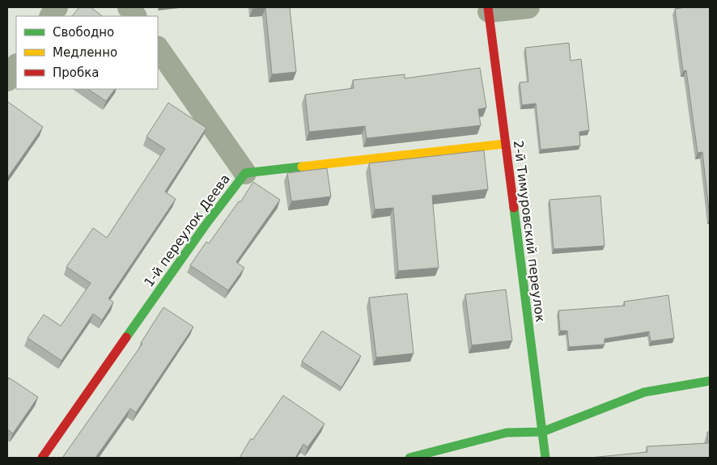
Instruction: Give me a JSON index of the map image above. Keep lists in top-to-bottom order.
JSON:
{
  "streets": {
    "street": ["1-й переулок Деева", "2-й Тимуровский переулок"]
  },
  "crossings": [
    ["1-й переулок Деева", "2-й Тимуровский переулок"]
  ],
  "legend": ["Свободно", "Медленно", "Пробка"]
}
